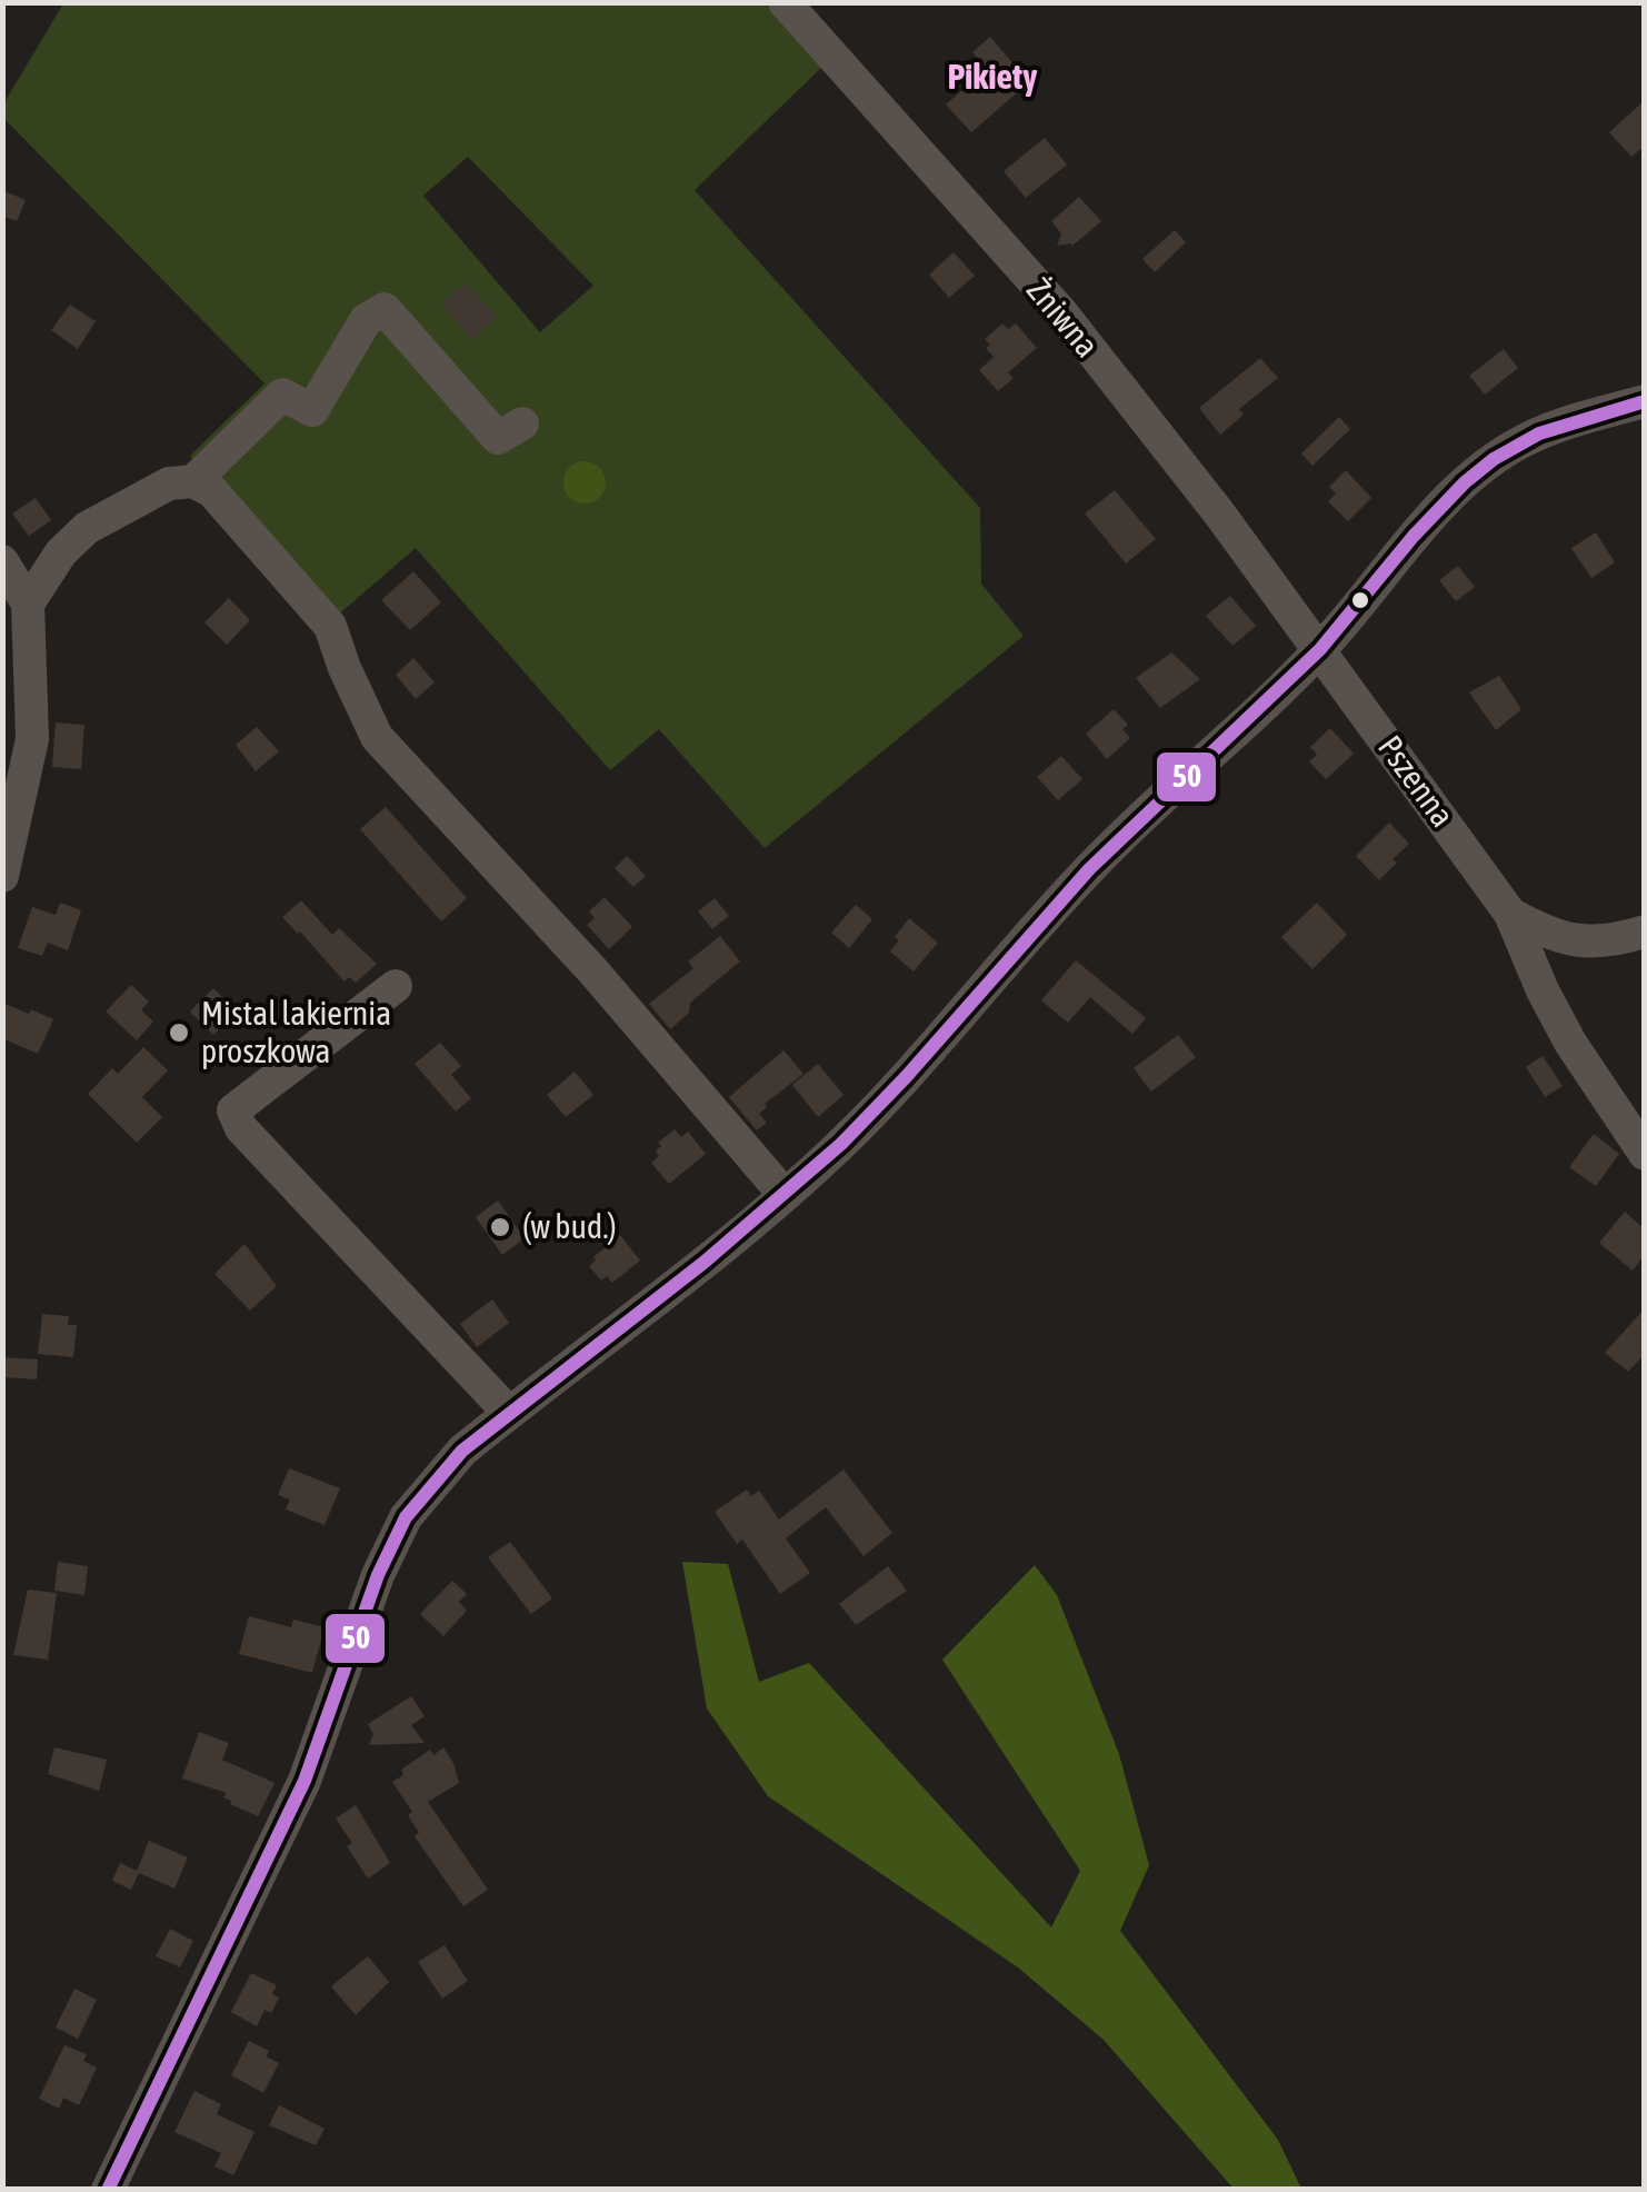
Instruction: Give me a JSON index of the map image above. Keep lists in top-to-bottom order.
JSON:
{
  "streets": {
    "street": ["Żniwna", "Pszenna"]
  },
  "crossings": [
    ["Żniwna", "Pszenna"]
  ],
  "districts": ["Pikiety"],
  "places": ["Mistal lakiernia proszkowa", "(w bud.)"],
  "lines": ["transit line 50"]
}
